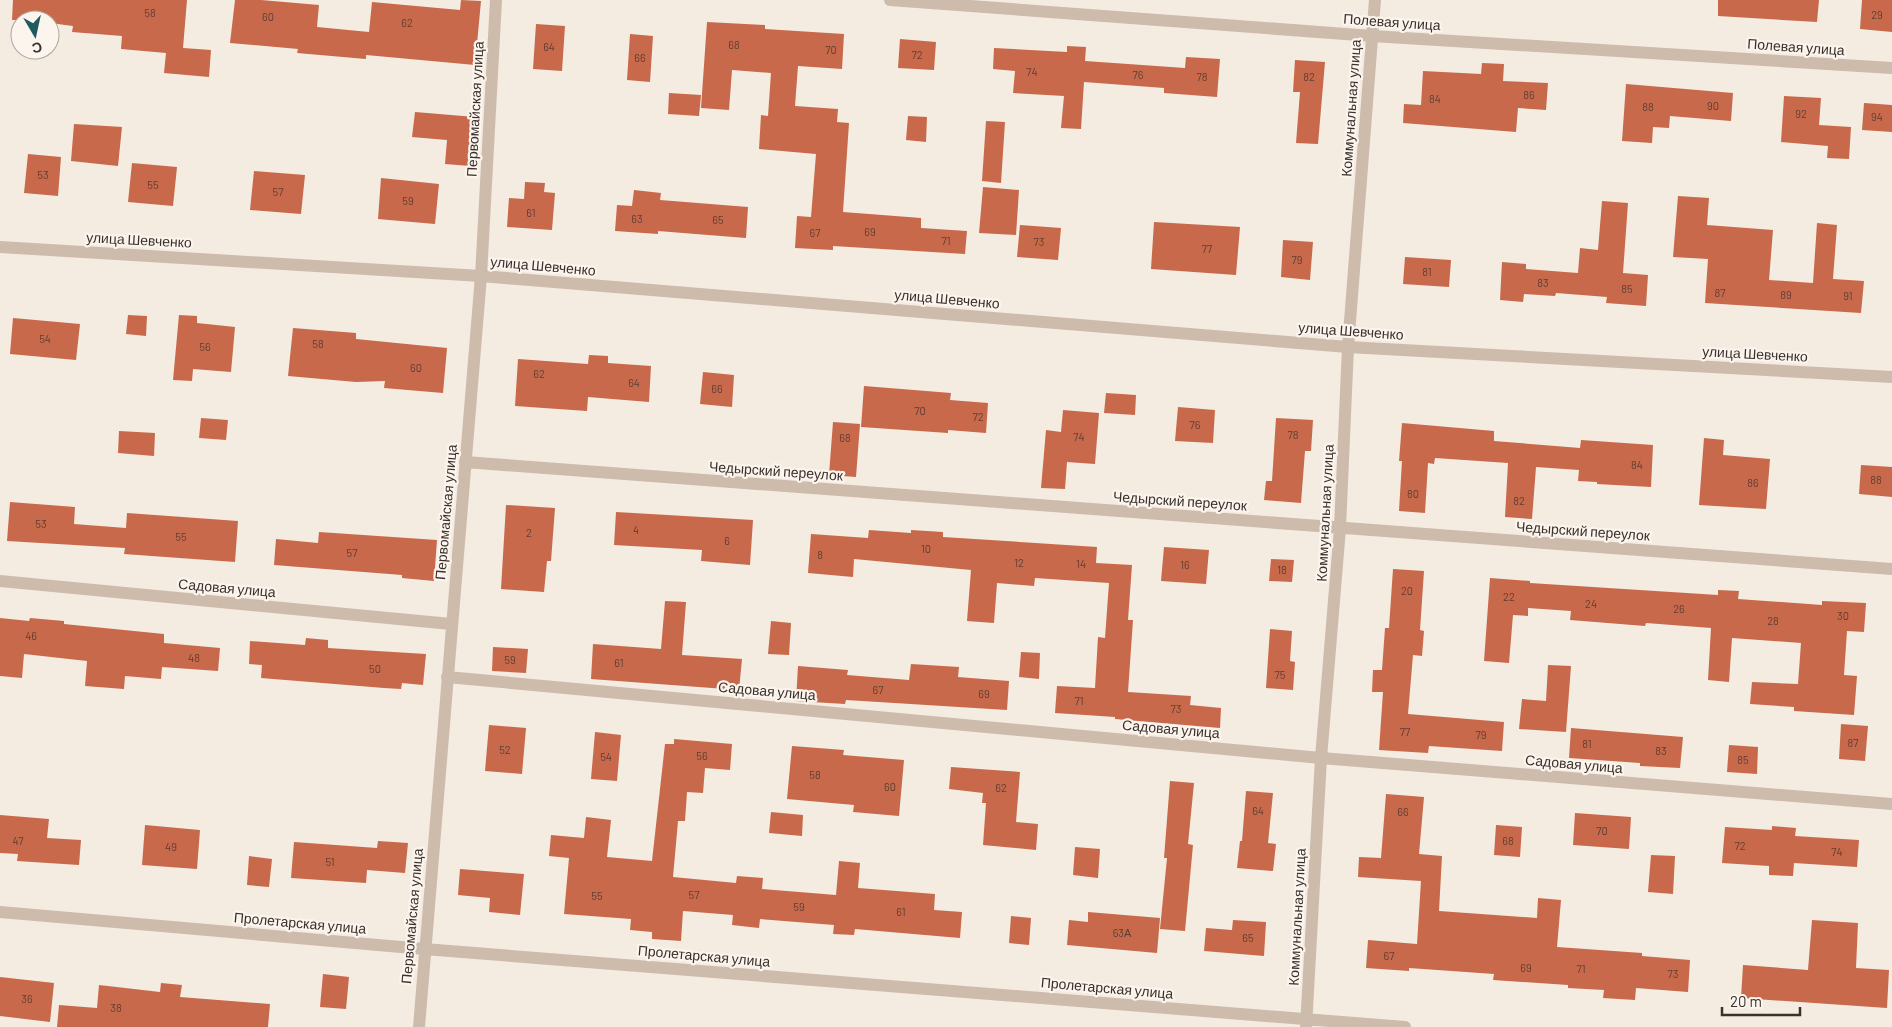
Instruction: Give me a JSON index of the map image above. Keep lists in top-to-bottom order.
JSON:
{
  "streets": {
    "street": [
      "Полевая улица",
      "Коммунальная улица",
      "Первомайская улица",
      "улица Шевченко",
      "Чедырский переулок",
      "Садовая улица",
      "Пролетарская улица"
    ]
  },
  "crossings": [
    ["Полевая улица", "Коммунальная улица"],
    ["Коммунальная улица", "улица Шевченко"],
    ["Коммунальная улица", "Чедырский переулок"],
    ["Коммунальная улица", "Садовая улица"],
    ["Коммунальная улица", "Пролетарская улица"],
    ["Первомайская улица", "улица Шевченко"],
    ["Первомайская улица", "Чедырский переулок"],
    ["Первомайская улица", "Садовая улица"],
    ["Первомайская улица", "Пролетарская улица"]
  ],
  "house_numbers": [
    "58",
    "29",
    "60",
    "62",
    "68",
    "64",
    "70",
    "72",
    "66",
    "74",
    "76",
    "78",
    "82",
    "86",
    "84",
    "90",
    "88",
    "92",
    "94",
    "53",
    "55",
    "57",
    "59",
    "61",
    "63",
    "65",
    "69",
    "67",
    "71",
    "73",
    "77",
    "79",
    "81",
    "83",
    "85",
    "87",
    "89",
    "91",
    "54",
    "58",
    "56",
    "60",
    "62",
    "64",
    "66",
    "70",
    "72",
    "76",
    "78",
    "74",
    "68",
    "84",
    "88",
    "86",
    "80",
    "82",
    "53",
    "4",
    "2",
    "55",
    "6",
    "10",
    "57",
    "8",
    "12",
    "14",
    "16",
    "18",
    "20",
    "22",
    "24",
    "26",
    "30",
    "28",
    "46",
    "48",
    "59",
    "61",
    "50",
    "75",
    "67",
    "69",
    "71",
    "73",
    "77",
    "79",
    "87",
    "81",
    "52",
    "83",
    "56",
    "54",
    "85",
    "58",
    "60",
    "62",
    "64",
    "66",
    "70",
    "47",
    "68",
    "72",
    "49",
    "74",
    "51",
    "57",
    "55",
    "59",
    "61",
    "63А",
    "65",
    "67",
    "69",
    "71",
    "73",
    "36",
    "38"
  ],
  "scale_bar": "20 m",
  "north": "bottom"
}
